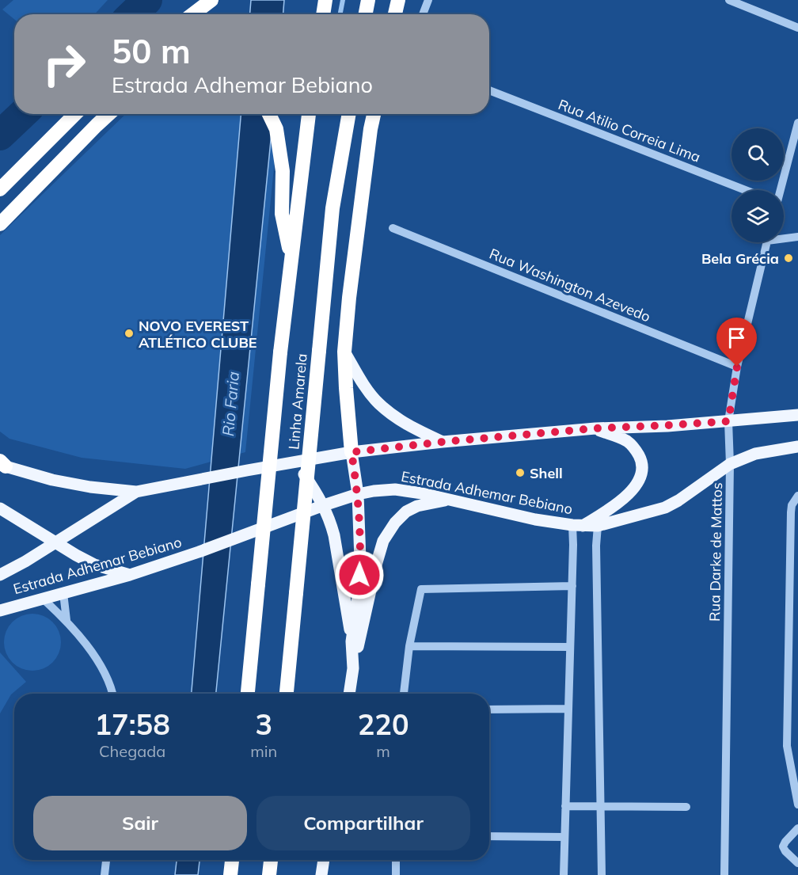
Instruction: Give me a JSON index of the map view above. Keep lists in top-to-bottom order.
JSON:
{
  "streets": {
    "highway": ["Linha Amarela"],
    "main road": ["Estrada Adhemar Bebiano"],
    "street": ["Rua Atilio Correia Lima", "Rua Washington Azevedo", "Rua Darke de Mattos"]
  },
  "crossings": [
    ["Rua Washington Azevedo", "Rua Darke de Mattos"],
    ["Estrada Adhemar Bebiano", "Rua Darke de Mattos"]
  ],
  "water": ["Rio Faria"],
  "places": ["Bela Grécia", "NOVO EVEREST ATLÉTICO CLUBE", "Shell"],
  "page": {
    "turn": ["50 m", "Estrada Adhemar Bebiano"],
    "eta": [
      "17:58",
      "Chegada",
      "3",
      "min",
      "220",
      "m"
    ],
    "buttons": ["Sair", "Compartilhar"]
  }
}
